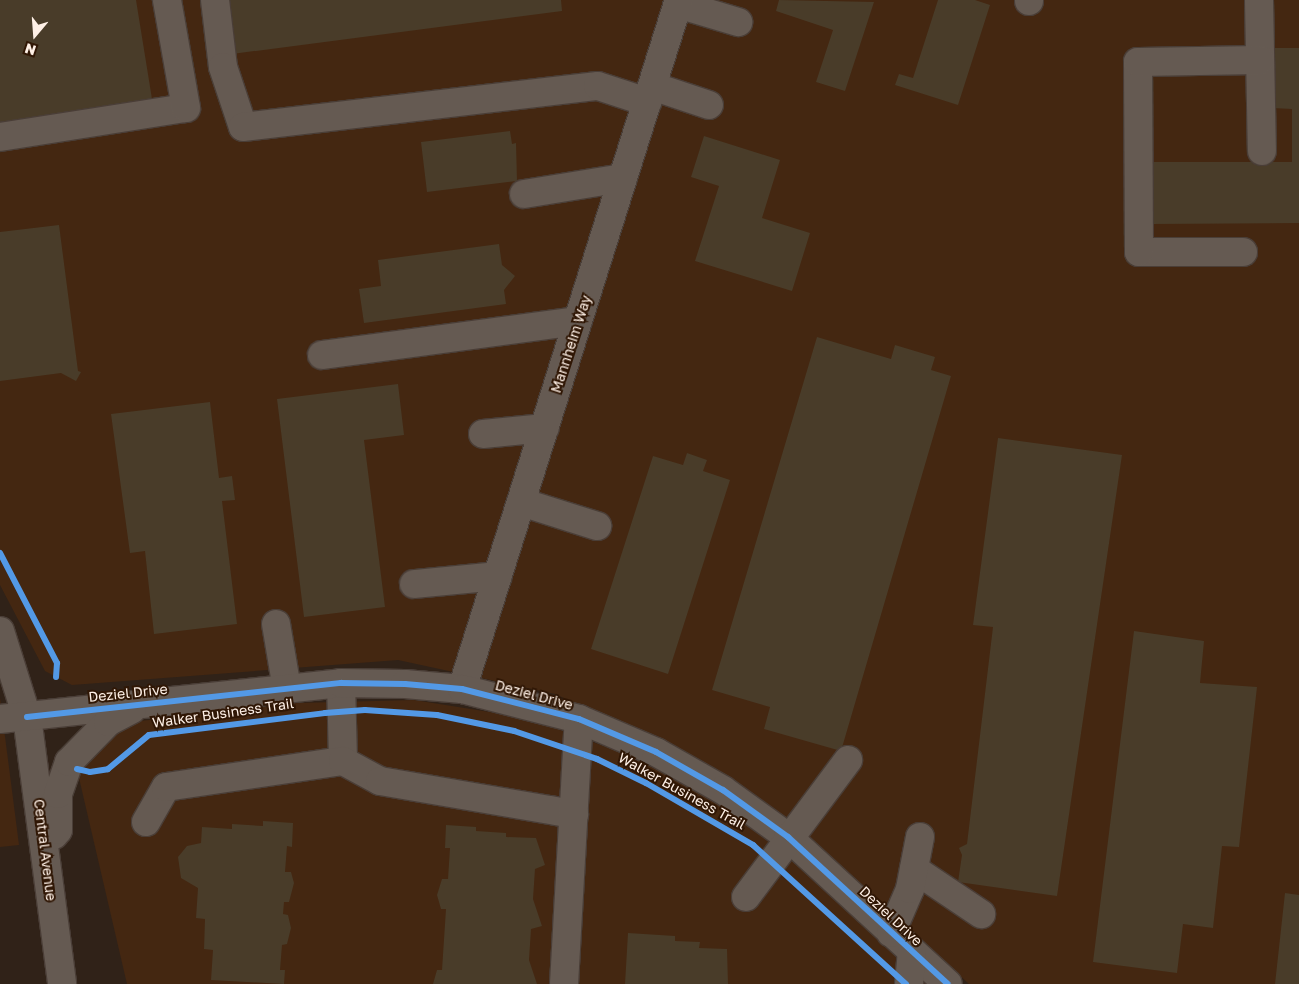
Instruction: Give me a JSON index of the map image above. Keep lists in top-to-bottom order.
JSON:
{
  "streets": {
    "street": ["Mannheim Way", "Deziel Drive", "Central Avenue"],
    "cycle path": ["Walker Business Trail"]
  },
  "crossings": [
    ["Mannheim Way", "Deziel Drive"],
    ["Deziel Drive", "Central Avenue"]
  ],
  "north": "bottom"
}
